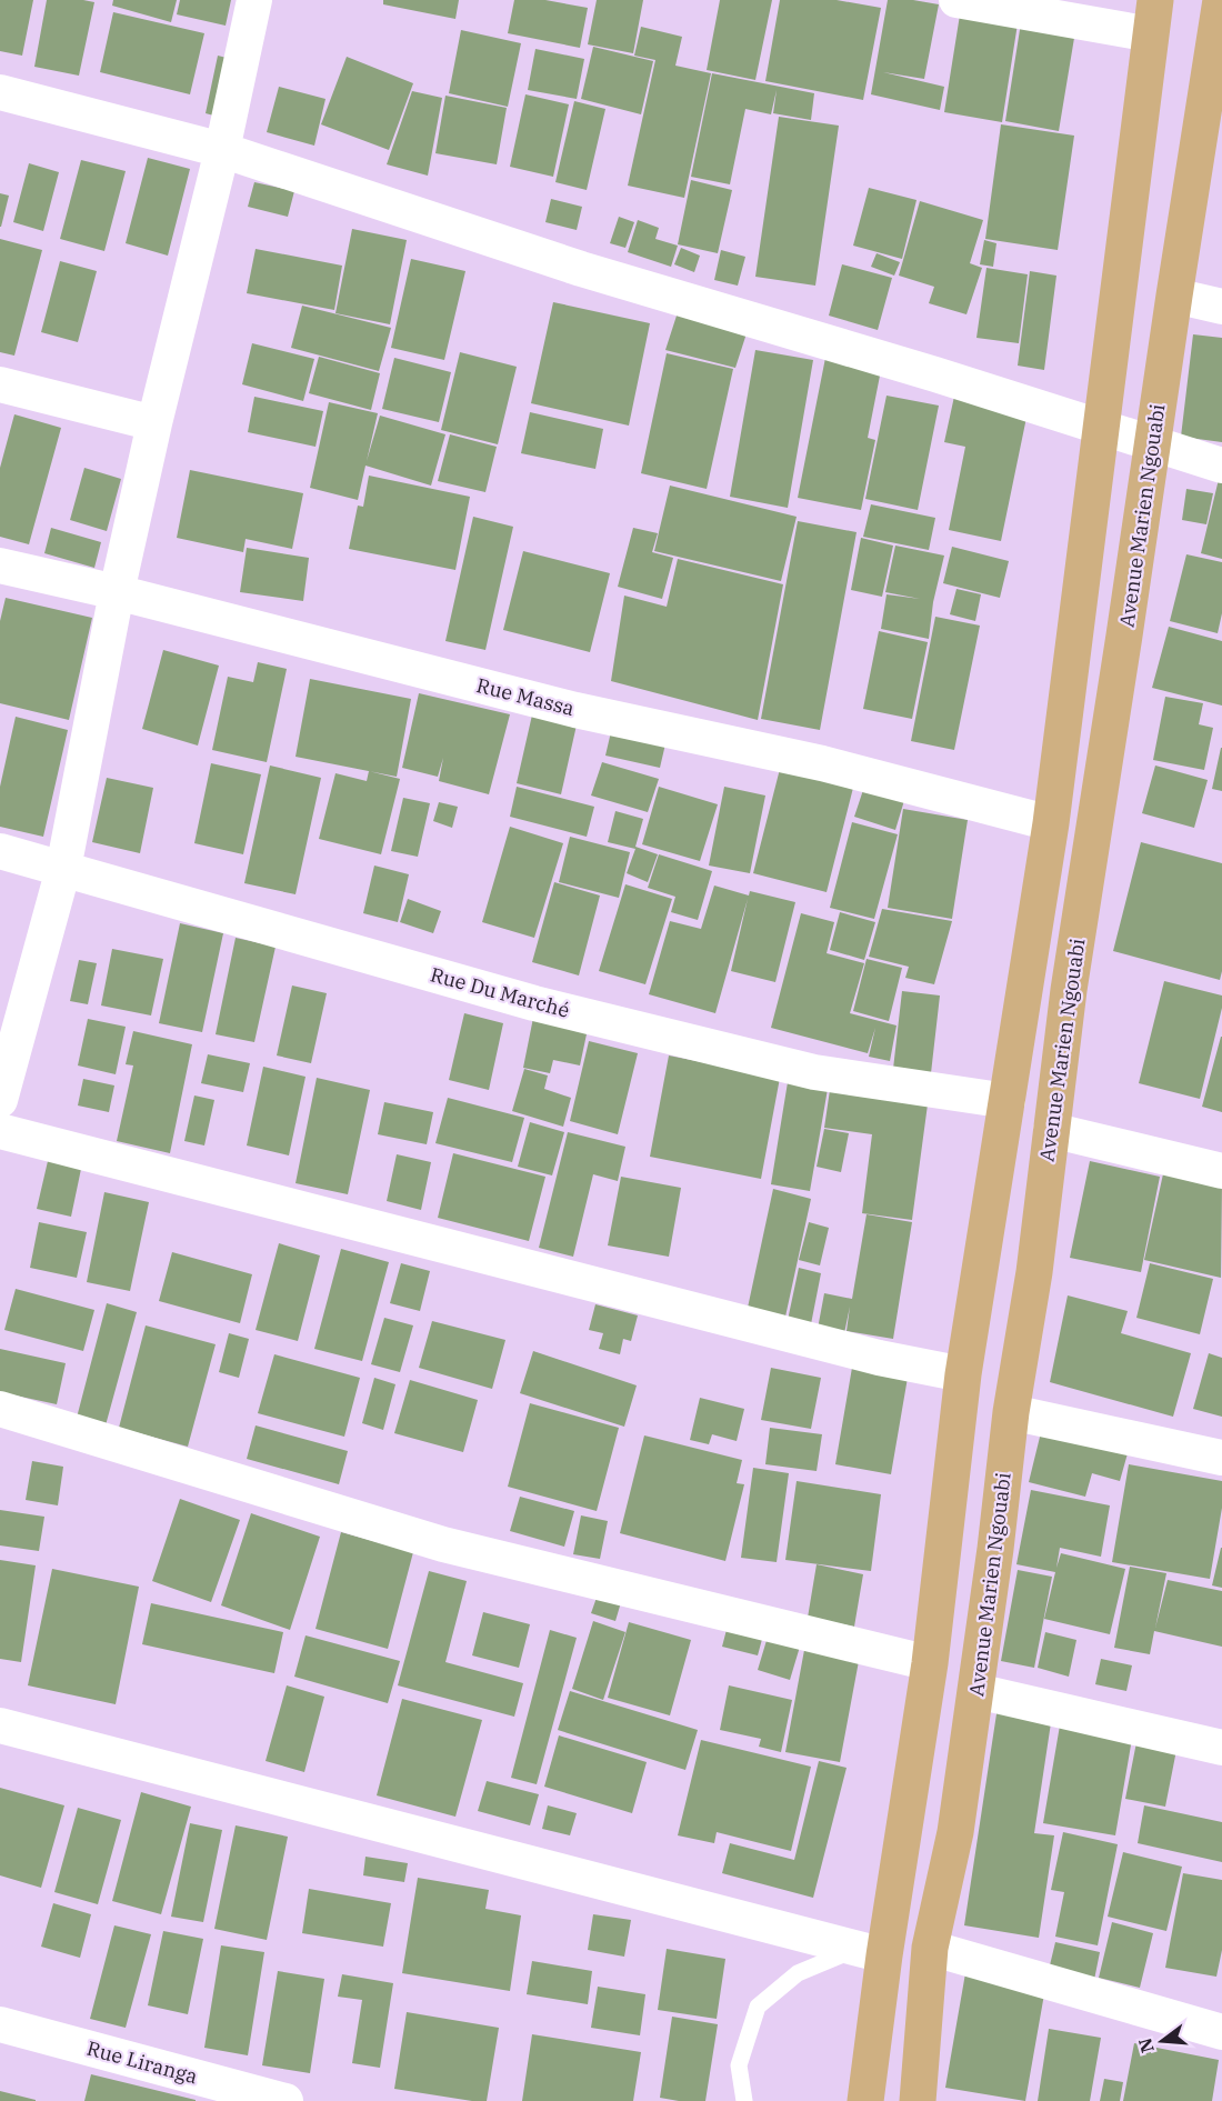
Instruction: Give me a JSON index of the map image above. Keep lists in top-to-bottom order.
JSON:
{
  "streets": {
    "main road": ["Avenue Marien Ngouabi"],
    "street": ["Rue Massa", "Rue Du Marché", "Rue Liranga"]
  },
  "north": "left"
}
